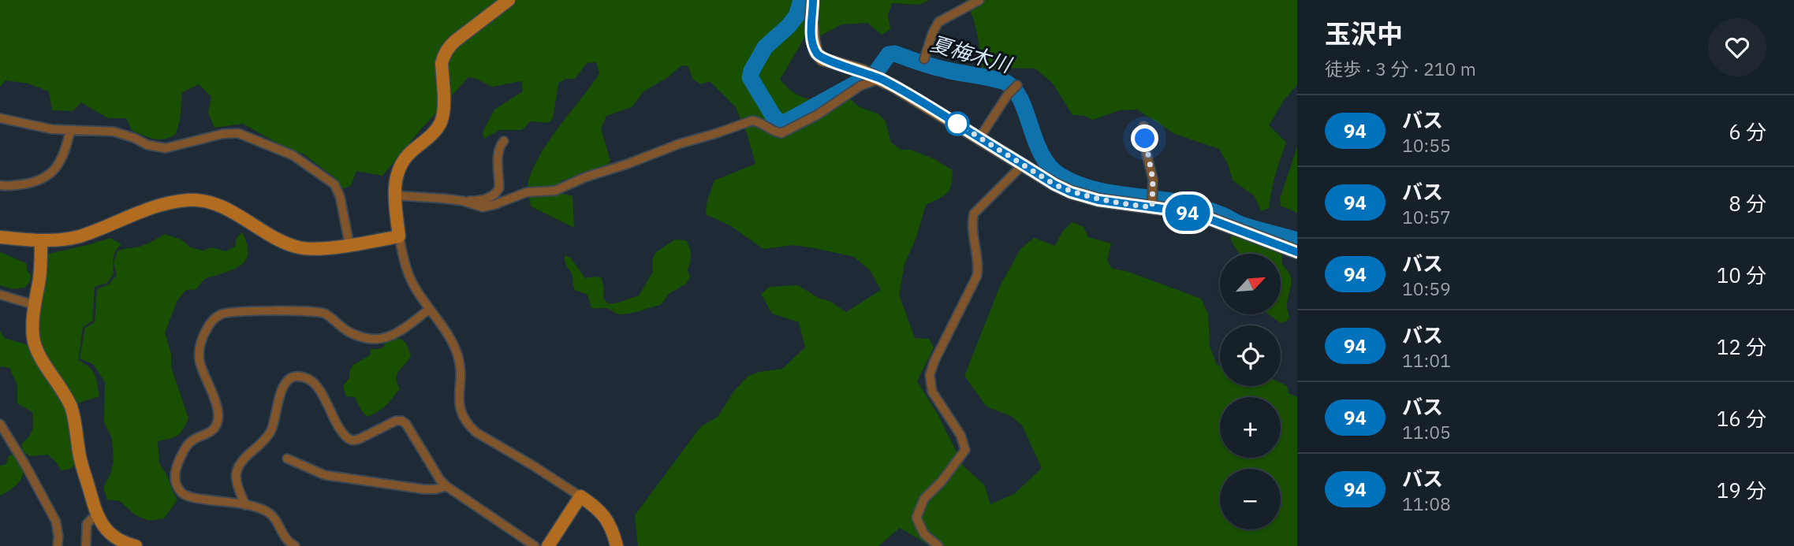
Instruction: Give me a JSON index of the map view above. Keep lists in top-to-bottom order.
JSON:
{
  "water": ["夏梅木川"],
  "lines": ["bus line 94"],
  "north": "top right",
  "page": {
    "on_map": "94",
    "heading": ["玉沢中", "徒歩 · 3 分 · 210 m"],
    "list": [
      {
        "mark": "94",
        "name": "バス",
        "note": "10:55",
        "value": "6 分"
      },
      {
        "mark": "94",
        "name": "バス",
        "note": "10:57",
        "value": "8 分"
      },
      {
        "mark": "94",
        "name": "バス",
        "note": "10:59",
        "value": "10 分"
      },
      {
        "mark": "94",
        "name": "バス",
        "note": "11:01",
        "value": "12 分"
      },
      {
        "mark": "94",
        "name": "バス",
        "note": "11:05",
        "value": "16 分"
      },
      {
        "mark": "94",
        "name": "バス",
        "note": "11:08",
        "value": "19 分"
      }
    ],
    "map_buttons": ["+", "−"]
  }
}
